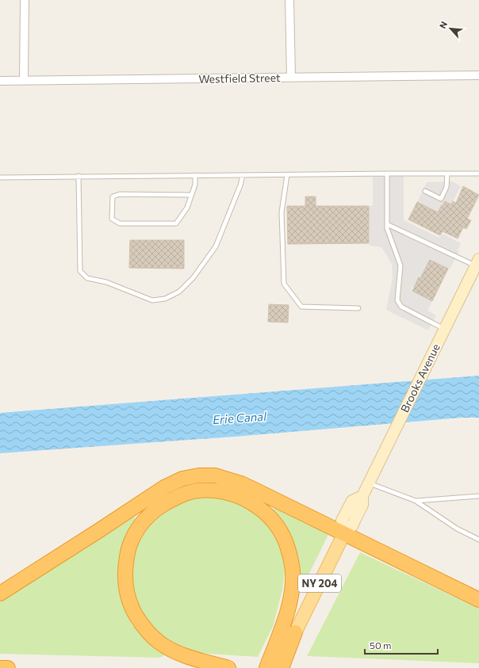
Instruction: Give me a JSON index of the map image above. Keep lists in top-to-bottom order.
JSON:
{
  "streets": {
    "main road": ["Brooks Avenue", "NY 204"],
    "street": ["Westfield Street"]
  },
  "water": ["Erie Canal"],
  "scale_bar": "50 m",
  "north": "top left"
}
